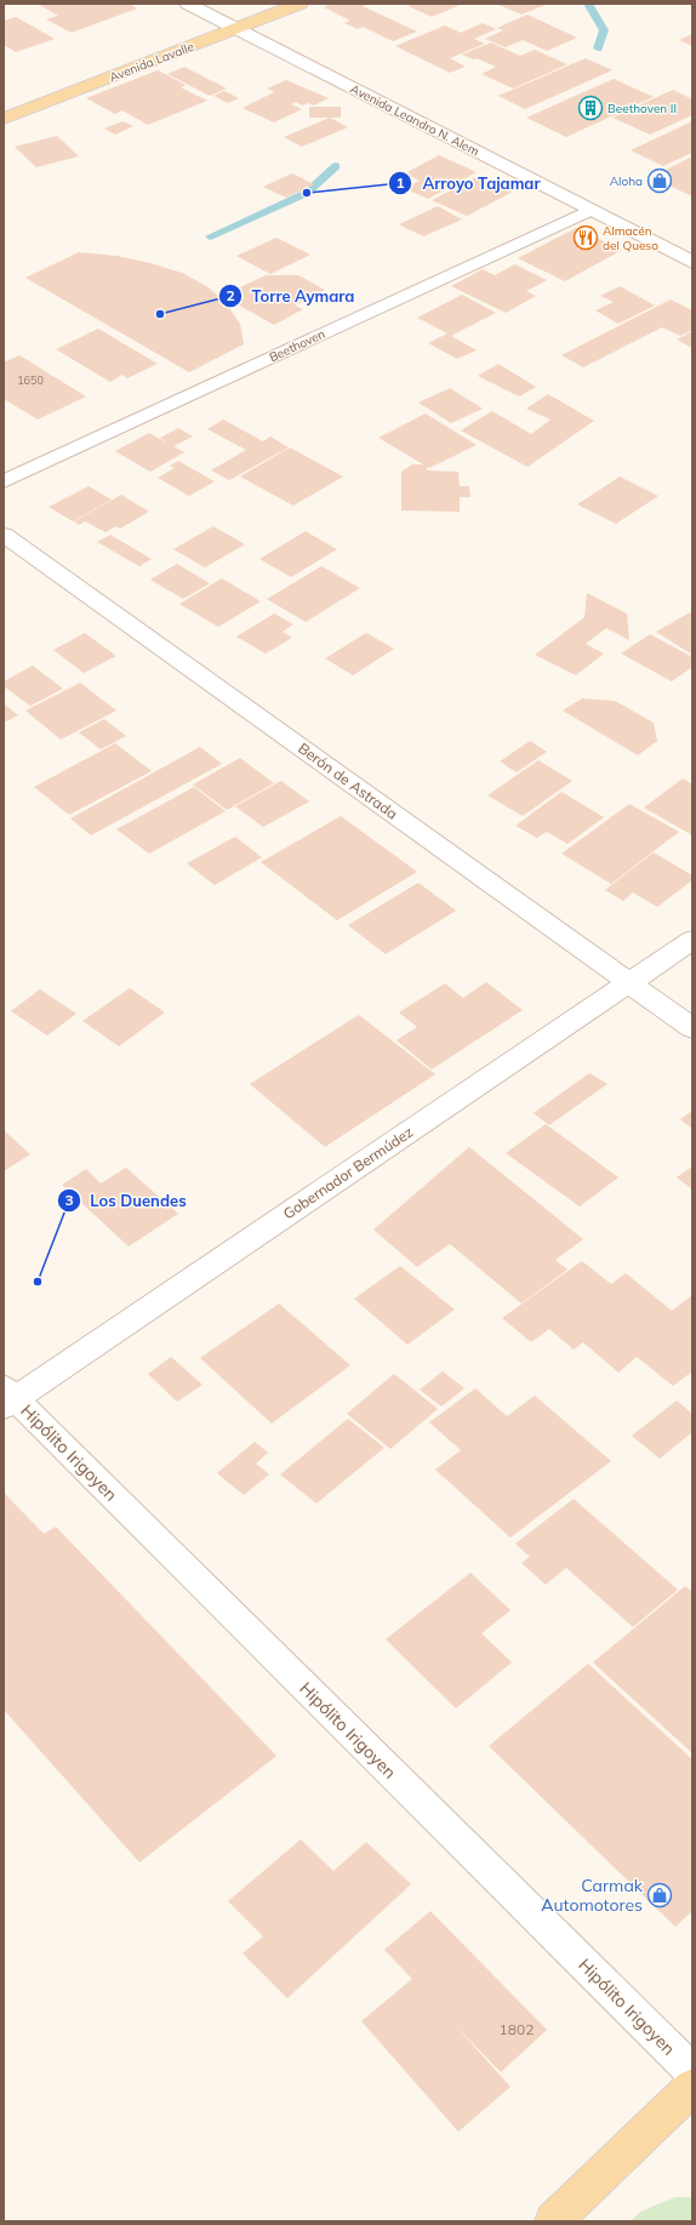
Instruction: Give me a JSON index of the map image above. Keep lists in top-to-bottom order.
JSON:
{
  "streets": {
    "main road": ["Avenida Lavalle"],
    "street": [
      "Avenida Leandro N. Alem",
      "Beethoven",
      "Berón de Astrada",
      "Gobernador Bermúdez",
      "Hipólito Irigoyen"
    ]
  },
  "crossings": [
    ["Avenida Lavalle", "Avenida Leandro N. Alem"],
    ["Avenida Leandro N. Alem", "Beethoven"],
    ["Berón de Astrada", "Gobernador Bermúdez"],
    ["Gobernador Bermúdez", "Hipólito Irigoyen"]
  ],
  "places": {
    "building": ["Beethoven II"],
    "shop": ["Aloha", "Carmak Automotores"],
    "other": ["Arroyo Tajamar", "Torre Aymara", "Los Duendes"],
    "restaurant": ["Almacén del Queso"]
  },
  "house_numbers": ["1650", "1802"]
}
